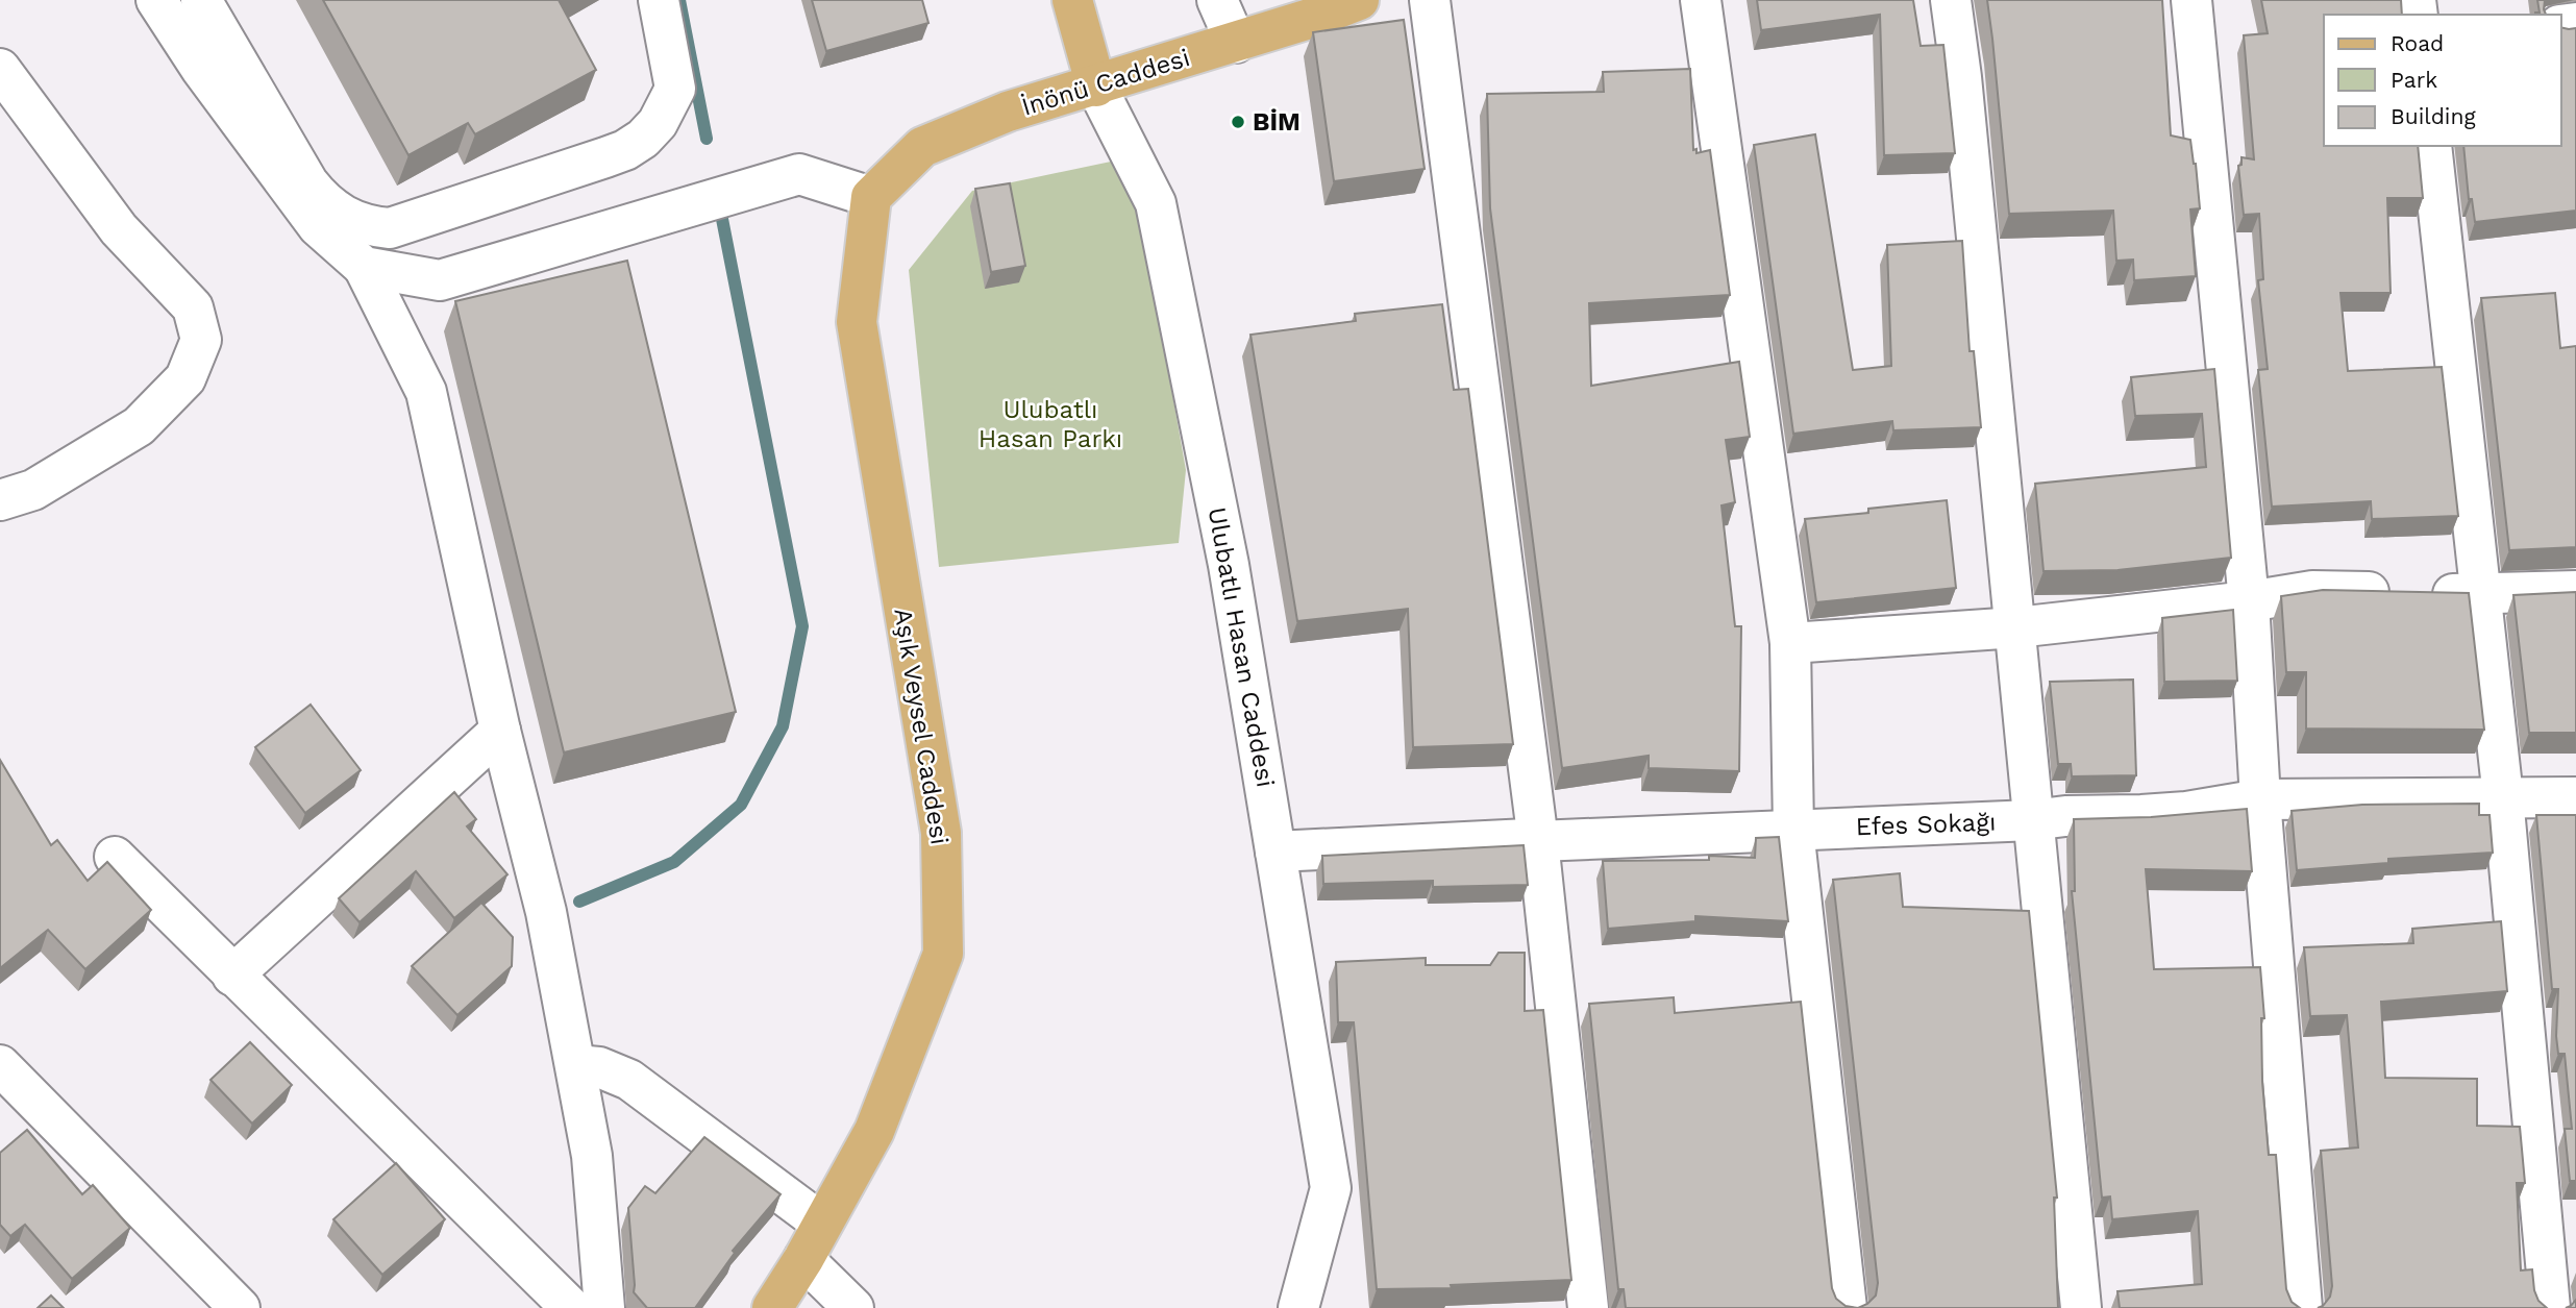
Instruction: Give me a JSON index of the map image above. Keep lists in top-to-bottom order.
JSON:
{
  "streets": {
    "main road": ["İnönü Caddesi", "Ulubatlı Hasan Caddesi", "Aşık Veysel Caddesi"],
    "street": ["Efes Sokağı"]
  },
  "crossings": [
    ["İnönü Caddesi", "Ulubatlı Hasan Caddesi"],
    ["İnönü Caddesi", "Aşık Veysel Caddesi"],
    ["Ulubatlı Hasan Caddesi", "Efes Sokağı"]
  ],
  "parks": ["Ulubatlı Hasan Parkı"],
  "places": ["BİM"],
  "legend": ["Road", "Park", "Building"]
}
